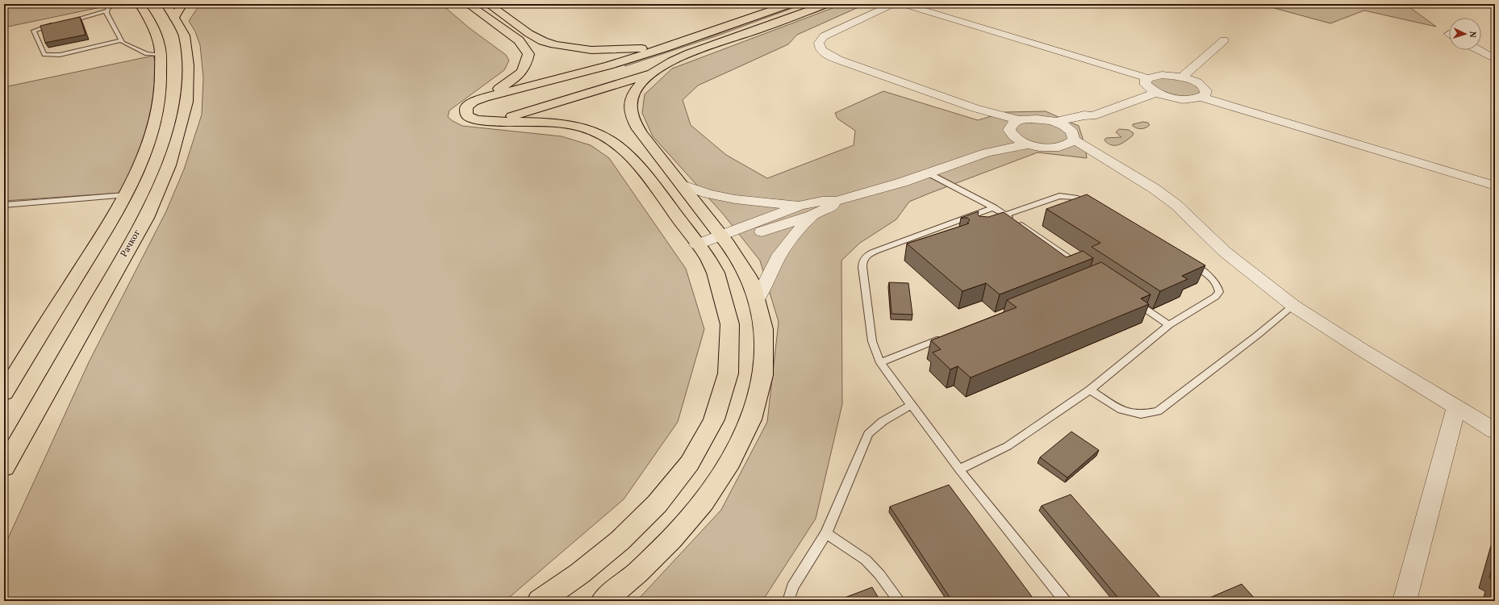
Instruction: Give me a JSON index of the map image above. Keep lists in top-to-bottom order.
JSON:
{
  "streets": {
    "main road": ["Рачког"]
  },
  "north": "right"
}
